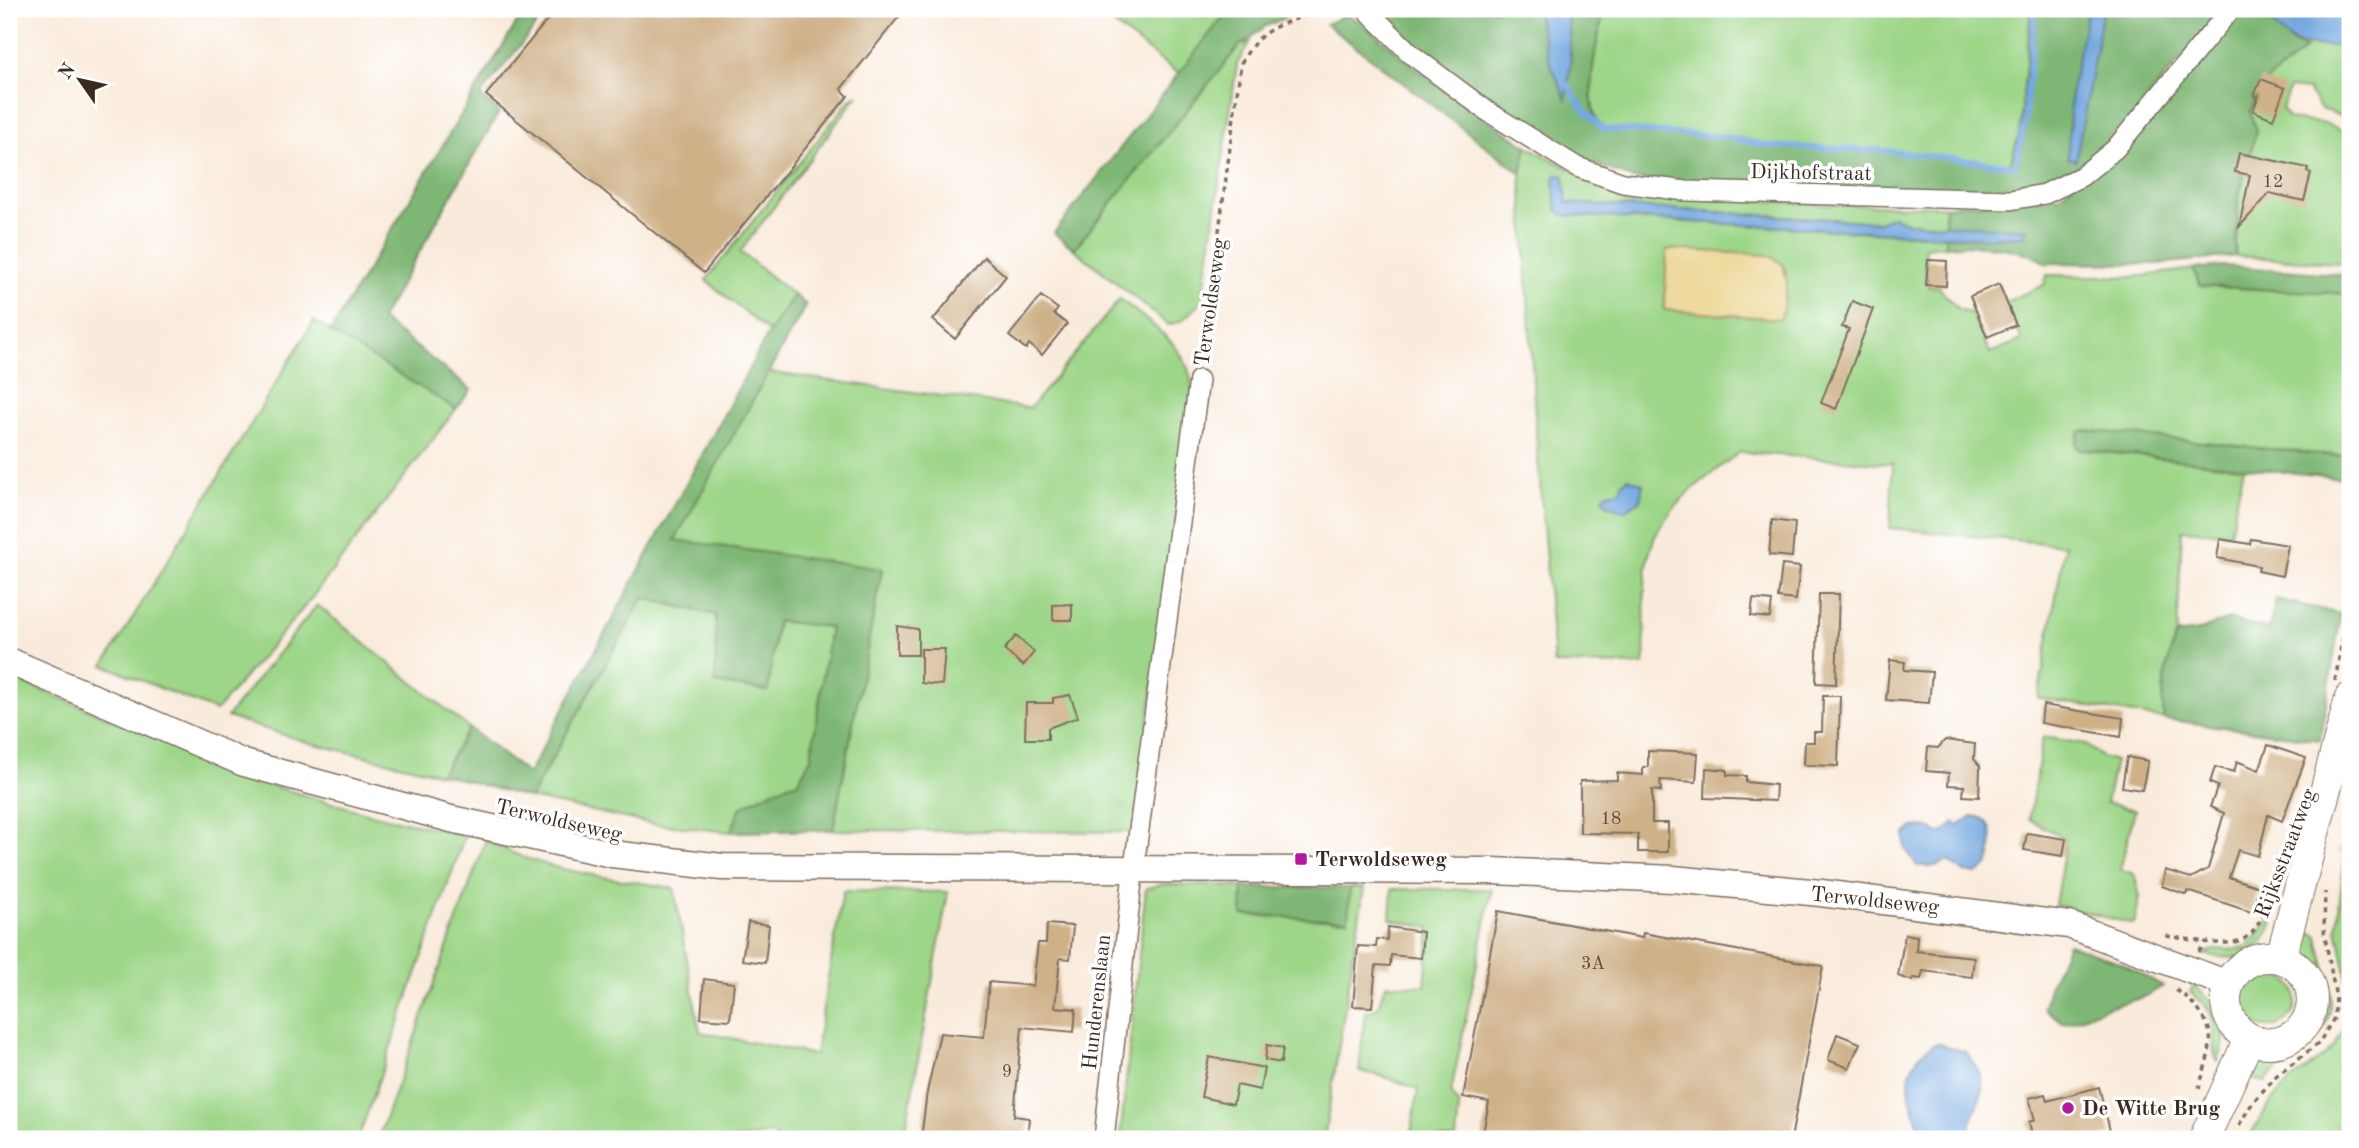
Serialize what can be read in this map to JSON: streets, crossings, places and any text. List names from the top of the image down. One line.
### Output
{"streets":{"main road":["Terwoldseweg","Rijksstraatweg"],"street":["Dijkhofstraat","Hunderenslaan"]},"crossings":[["Terwoldseweg","Rijksstraatweg"],["Terwoldseweg","Hunderenslaan"]],"places":{"transit":["Terwoldseweg"],"other":["De Witte Brug"]},"house_numbers":["12","18","3A","9"],"north":"top left"}
